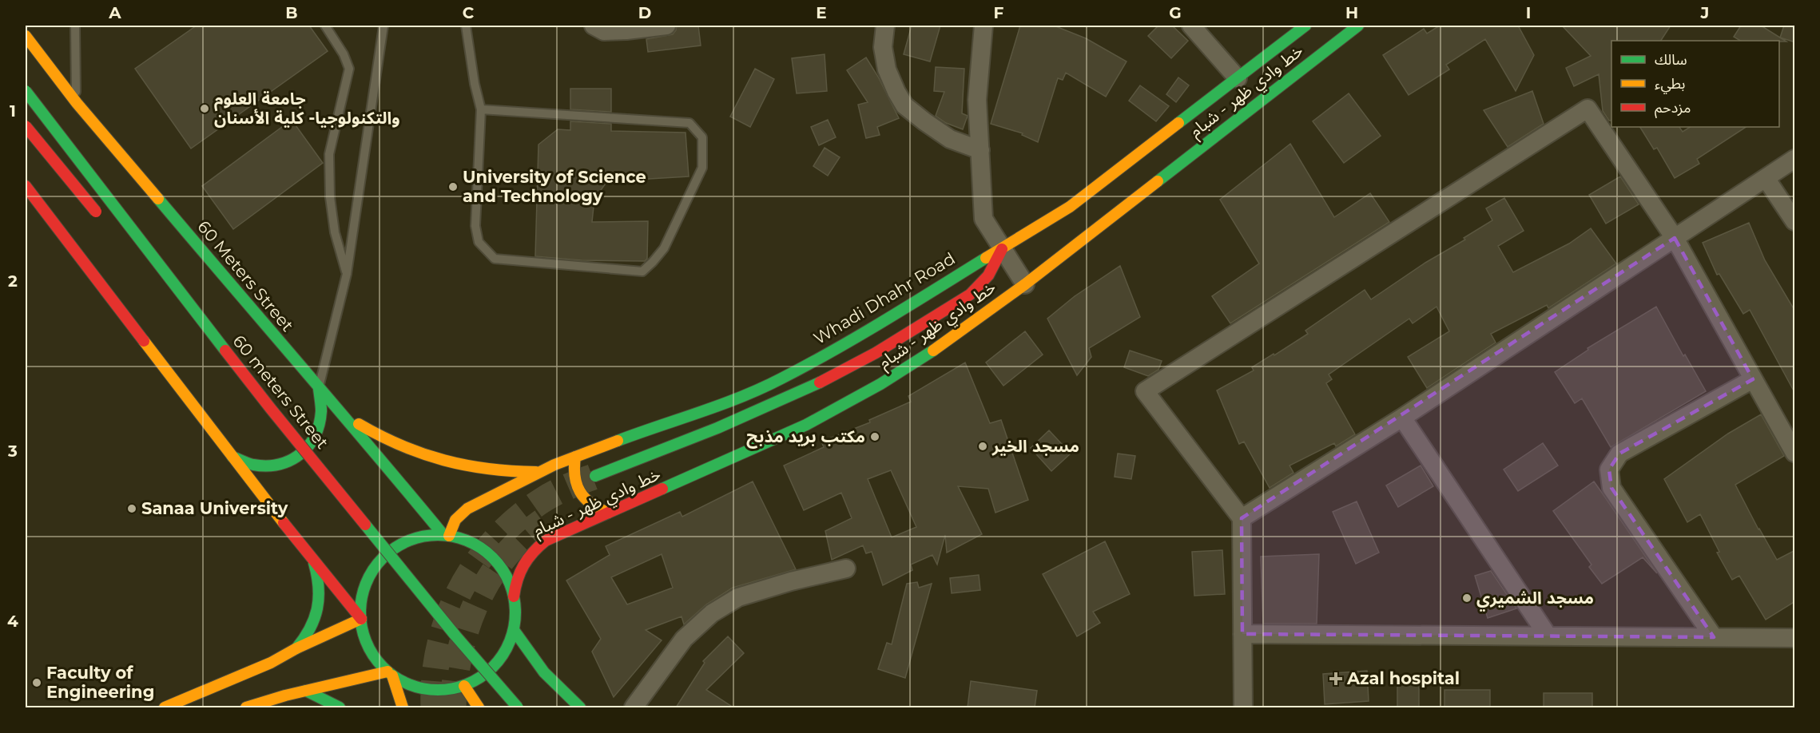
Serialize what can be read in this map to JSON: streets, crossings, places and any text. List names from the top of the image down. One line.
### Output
{"streets":{"main road":["خط وادي ظهر - شبام","60 Meters Street","Whadi Dhahr Road","60 meters Street"]},"crossings":[["خط وادي ظهر - شبام","60 Meters Street"],["خط وادي ظهر - شبام","Whadi Dhahr Road"],["60 Meters Street","Whadi Dhahr Road"]],"places":{"other":["جامعة العلوم والتكنولوجيا- كلية الأسنان","University of Science and Technology","مكتب بريد مذبح","مسجد الخير","Sanaa University","مسجد الشميري","Faculty of Engineering"],"health":["Azal hospital"]},"legend":["سالك","بطيء","مزدحم"],"grid":{"columns":["A","B","C","D","E","F","G","H","I","J"],"rows":["1","2","3","4"]}}
